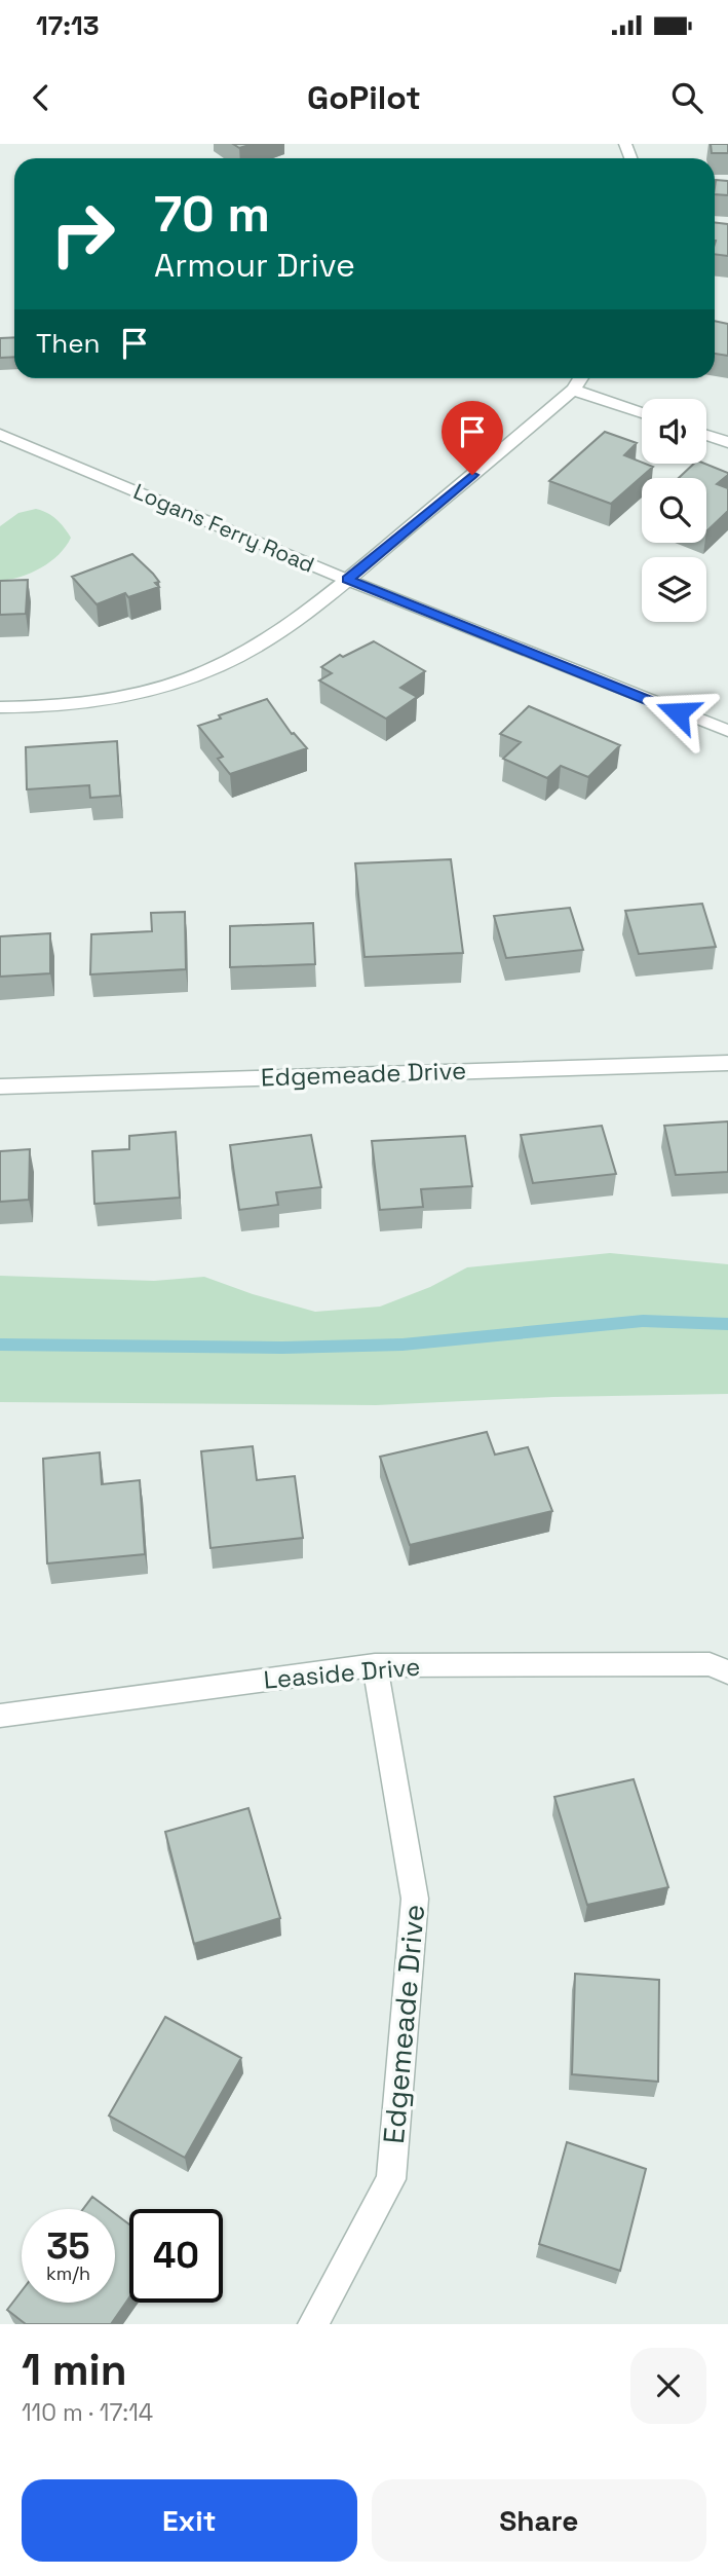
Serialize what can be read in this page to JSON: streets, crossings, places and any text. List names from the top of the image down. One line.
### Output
{"streets":{"street":["Logans Ferry Road","Edgemeade Drive","Leaside Drive"]},"crossings":[["Edgemeade Drive","Leaside Drive"]],"page":{"status":"17:13","header":"GoPilot","turn":["70 m","Armour Drive"],"then":"Then","speed":"35 km/h","limit":"40","heading":["1 min","110 m · 17:14"],"buttons":["Exit","Share"]}}
